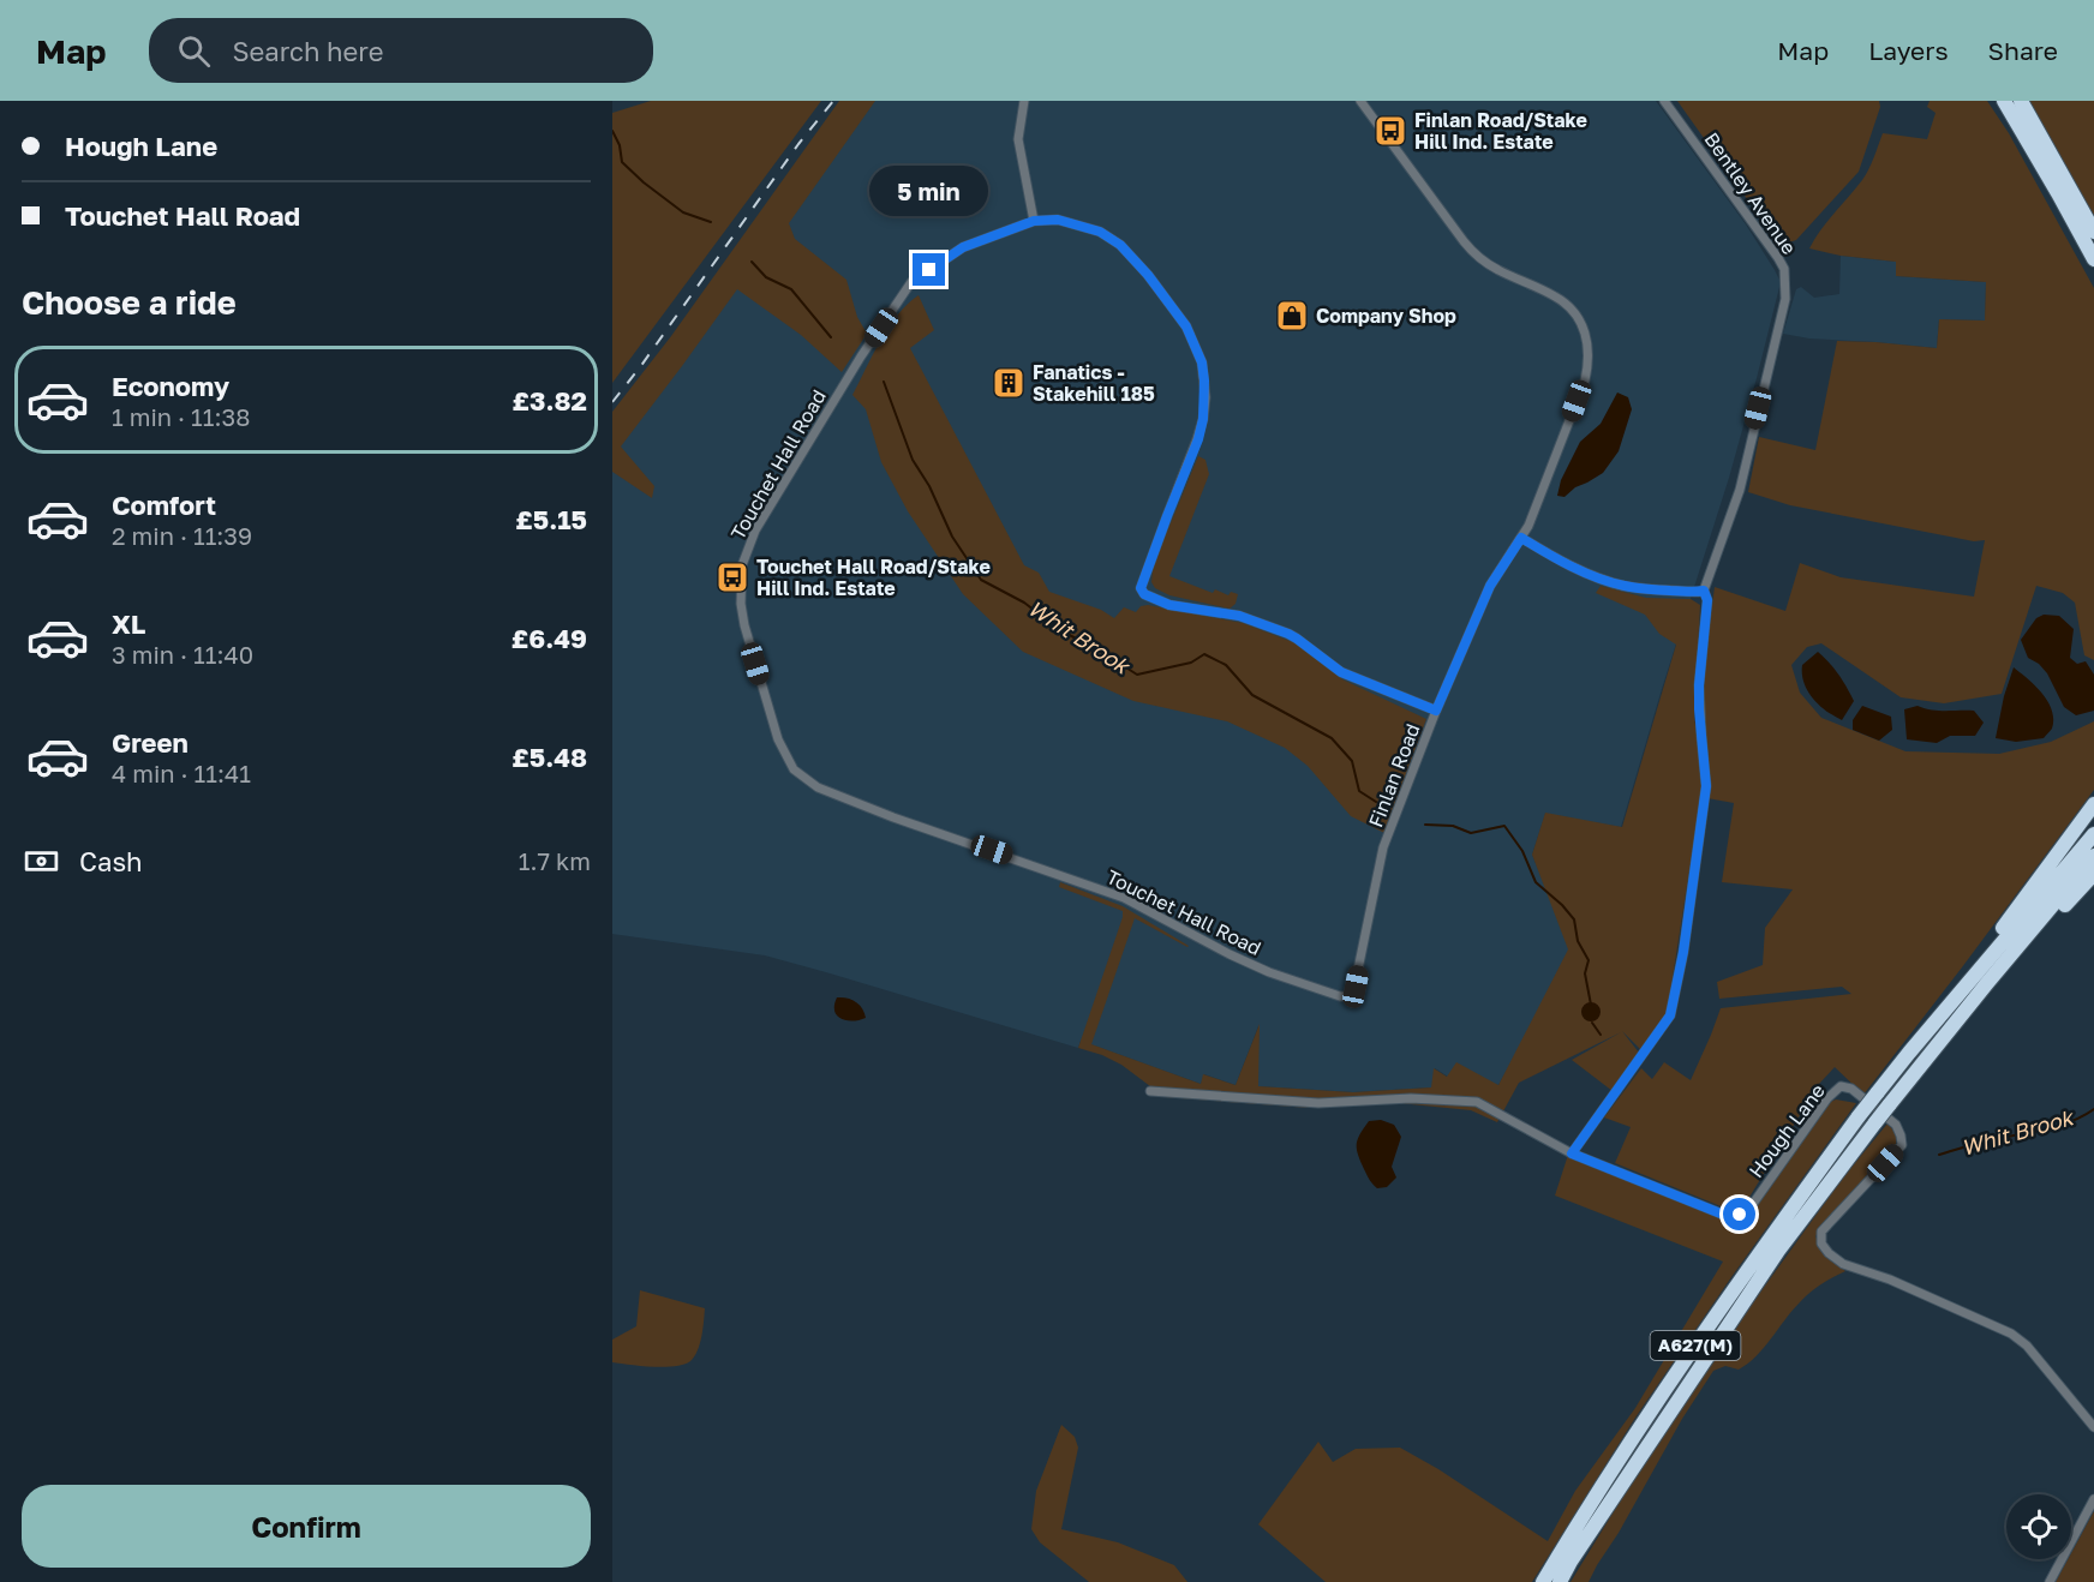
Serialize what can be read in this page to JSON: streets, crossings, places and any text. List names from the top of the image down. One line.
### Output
{"streets":{"highway":["A627(M)"],"street":["Bentley Avenue","Touchet Hall Road","Finlan Road","Hough Lane"]},"crossings":[["Touchet Hall Road","Finlan Road"]],"water":["Whit Brook"],"places":{"bus stop":["Finlan Road/Stake Hill Ind. Estate","Touchet Hall Road/Stake Hill Ind. Estate"],"shop":["Company Shop"],"building":["Fanatics - Stakehill 185"]},"page":{"header":"Map","search":"Search here","nav":["Map","Layers","Share"],"banner":["Hough Lane","Touchet Hall Road"],"bubble":"5 min","heading":"Choose a ride","list":[{"name":"Economy","note":"1 min · 11:38","value":"£3.82"},{"name":"Comfort","note":"2 min · 11:39","value":"£5.15"},{"name":"XL","note":"3 min · 11:40","value":"£6.49"},{"name":"Green","note":"4 min · 11:41","value":"£5.48"}],"pay":["Cash","1.7 km"],"buttons":"Confirm"}}
